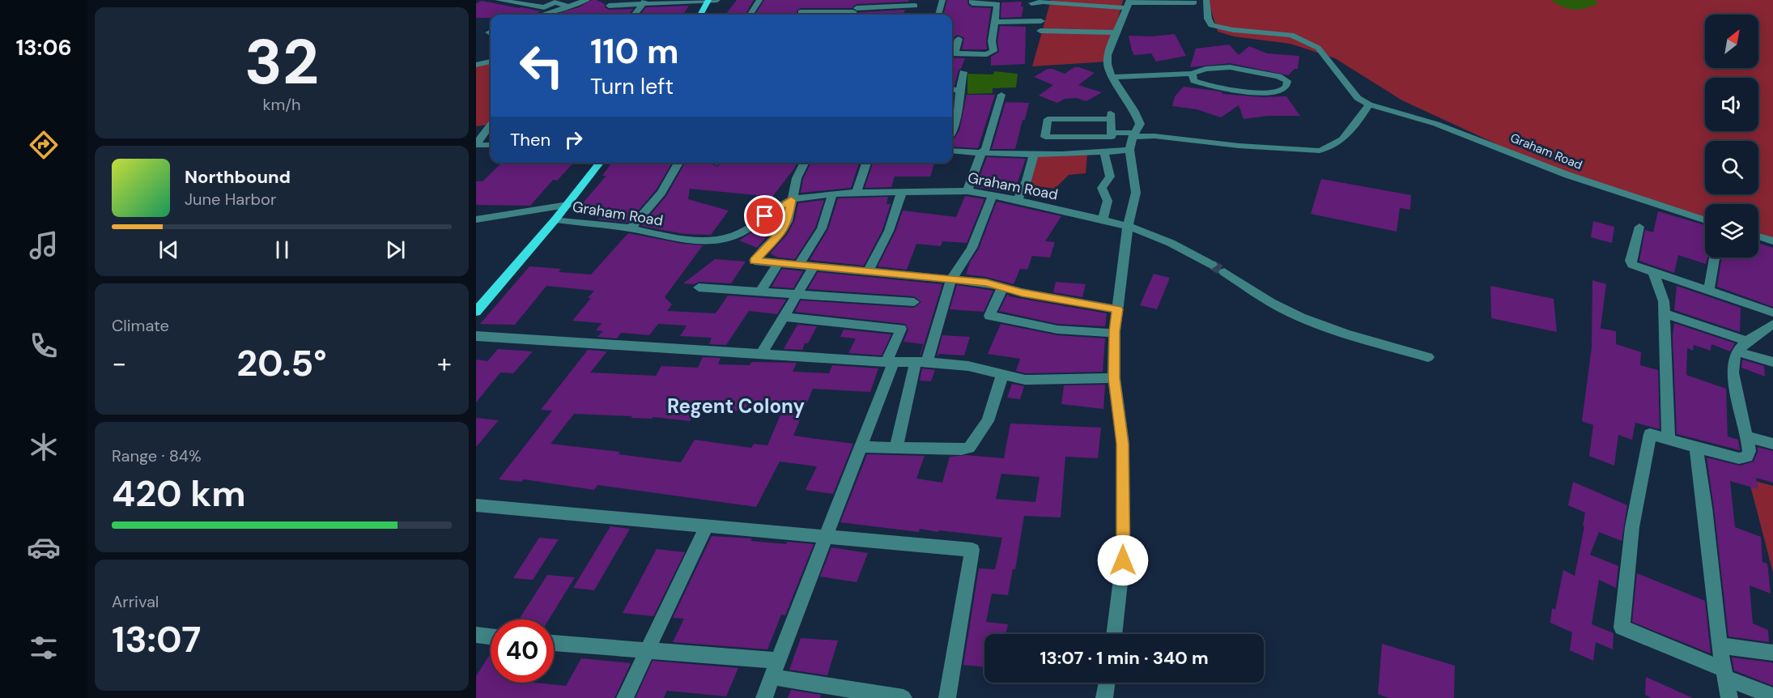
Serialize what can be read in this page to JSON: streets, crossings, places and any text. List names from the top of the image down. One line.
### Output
{"streets":{"street":["Graham Road"]},"districts":["Regent Colony"],"north":"top right","page":{"tabs":"13:06","tile":[["32","km/h"],"Climate",["Range · 84%","420 km"],["Arrival","13:07"]],"turn":["110 m","Turn left"],"then":"Then","song":["Northbound","June Harbor"],"heat":["−","20.5°","+"],"limit":"40","trip":"13:07 · 1 min · 340 m"}}
